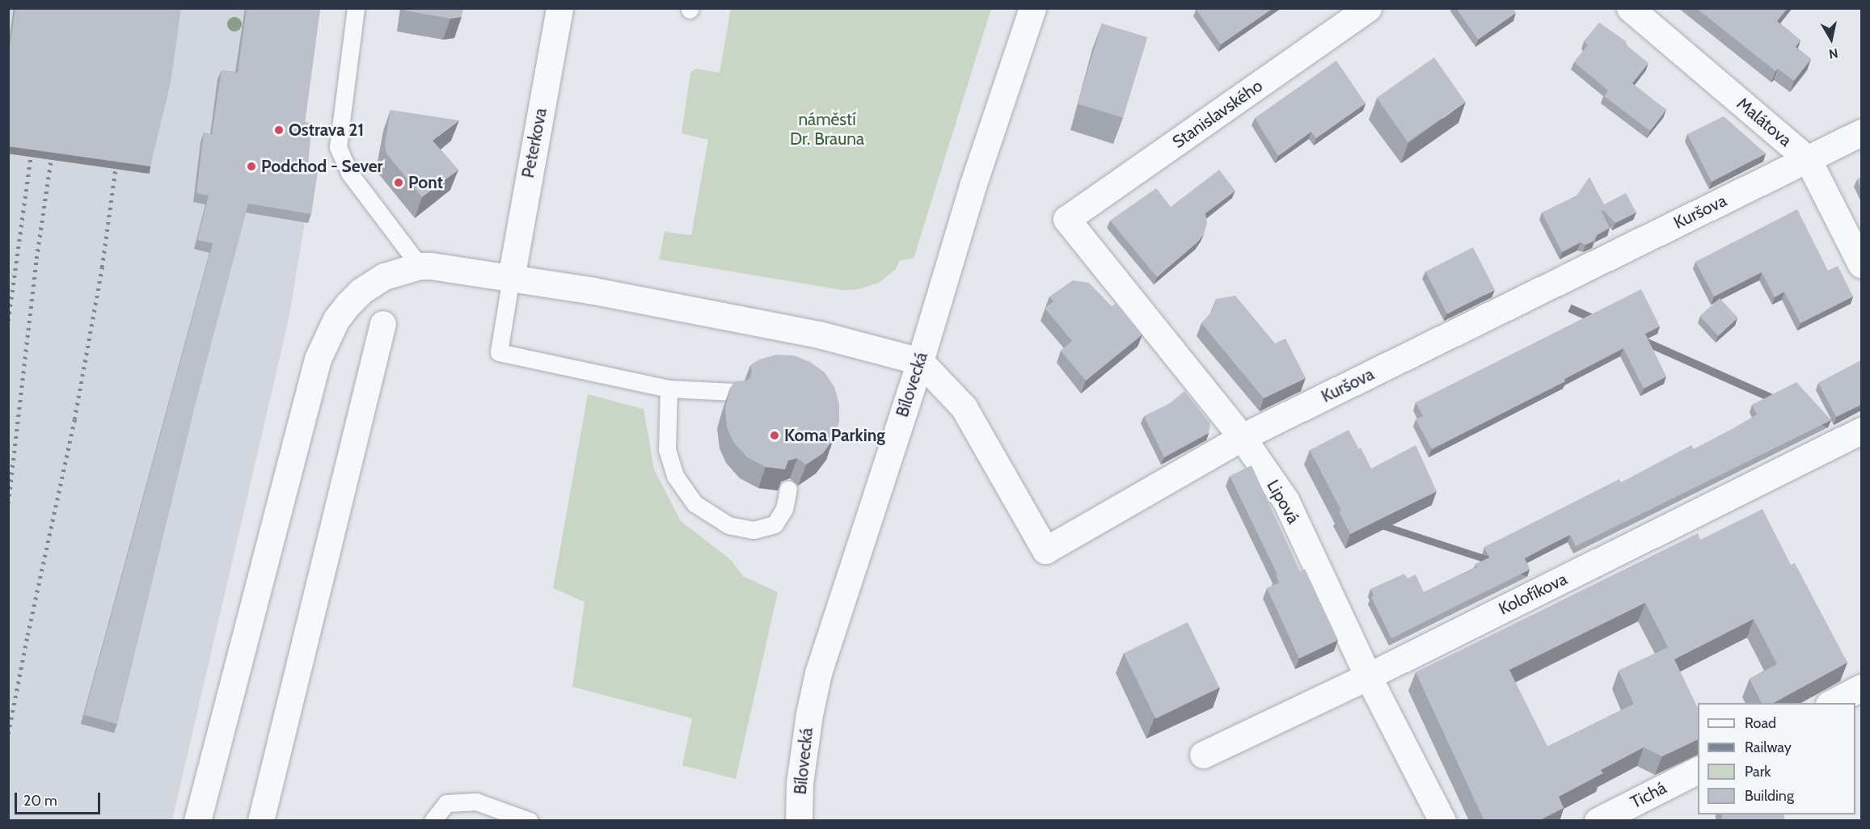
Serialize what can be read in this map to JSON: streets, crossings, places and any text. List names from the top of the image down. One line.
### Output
{"streets":{"street":["Stanislavského","Malátova","Peterkova","Kuršova","Bílovecká","Lipová","Kolofíkova","Tichá"]},"crossings":[["Stanislavského","Lipová"],["Malátova","Kuršova"],["Kuršova","Bílovecká"],["Kuršova","Lipová"],["Lipová","Kolofíkova"]],"parks":["náměstí Dr. Brauna"],"places":["Ostrava 21","Podchod - Sever","Pont","Koma Parking"],"legend":["Road","Railway","Park","Building"],"scale_bar":"20 m","north":"bottom"}
